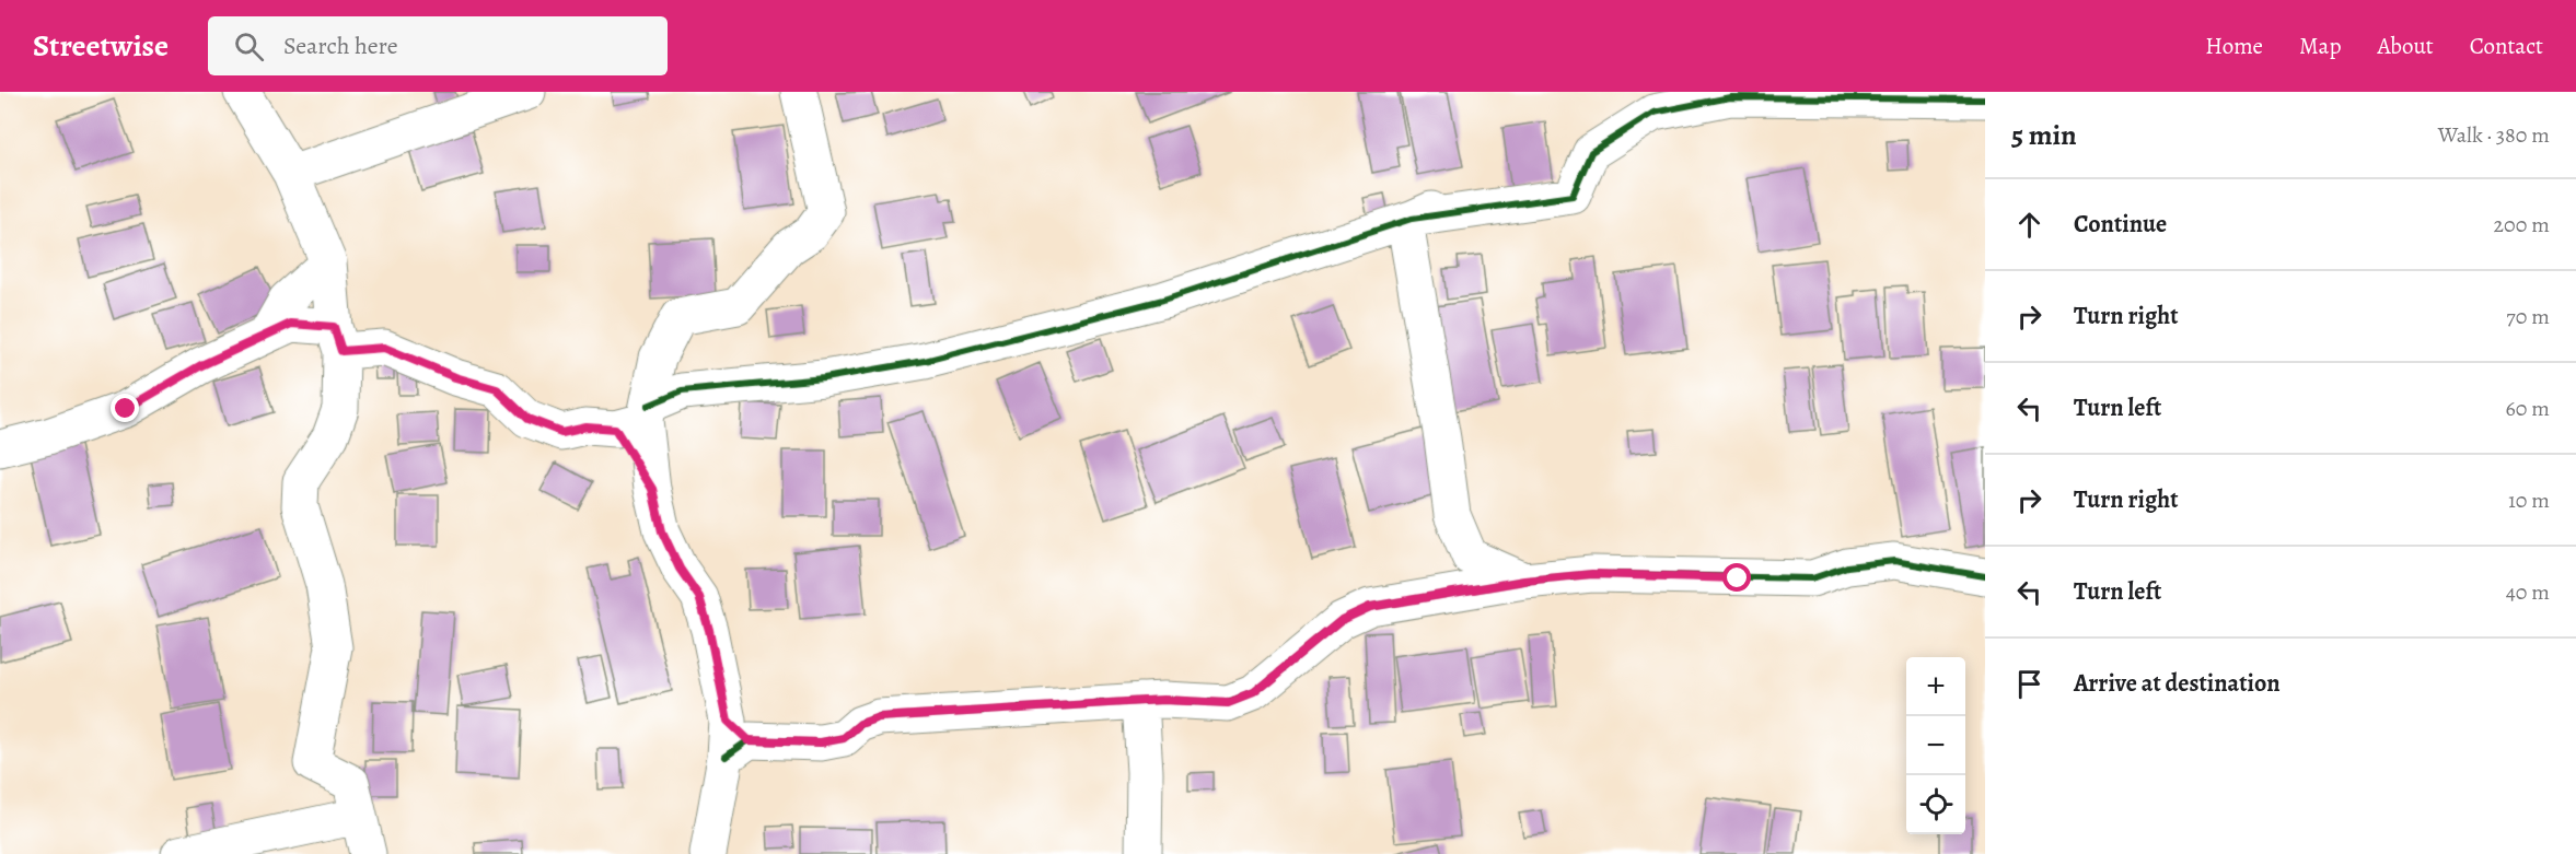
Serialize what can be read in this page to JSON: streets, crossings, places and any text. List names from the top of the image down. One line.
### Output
{"page":{"header":"Streetwise","search":"Search here","nav":["Home","Map","About","Contact"],"heading":["5 min","Walk · 380 m"],"list":[["Continue","200 m"],["Turn right","70 m"],["Turn left","60 m"],["Turn right","10 m"],["Turn left","40 m"],"Arrive at destination"],"map_buttons":["+","−"]}}
